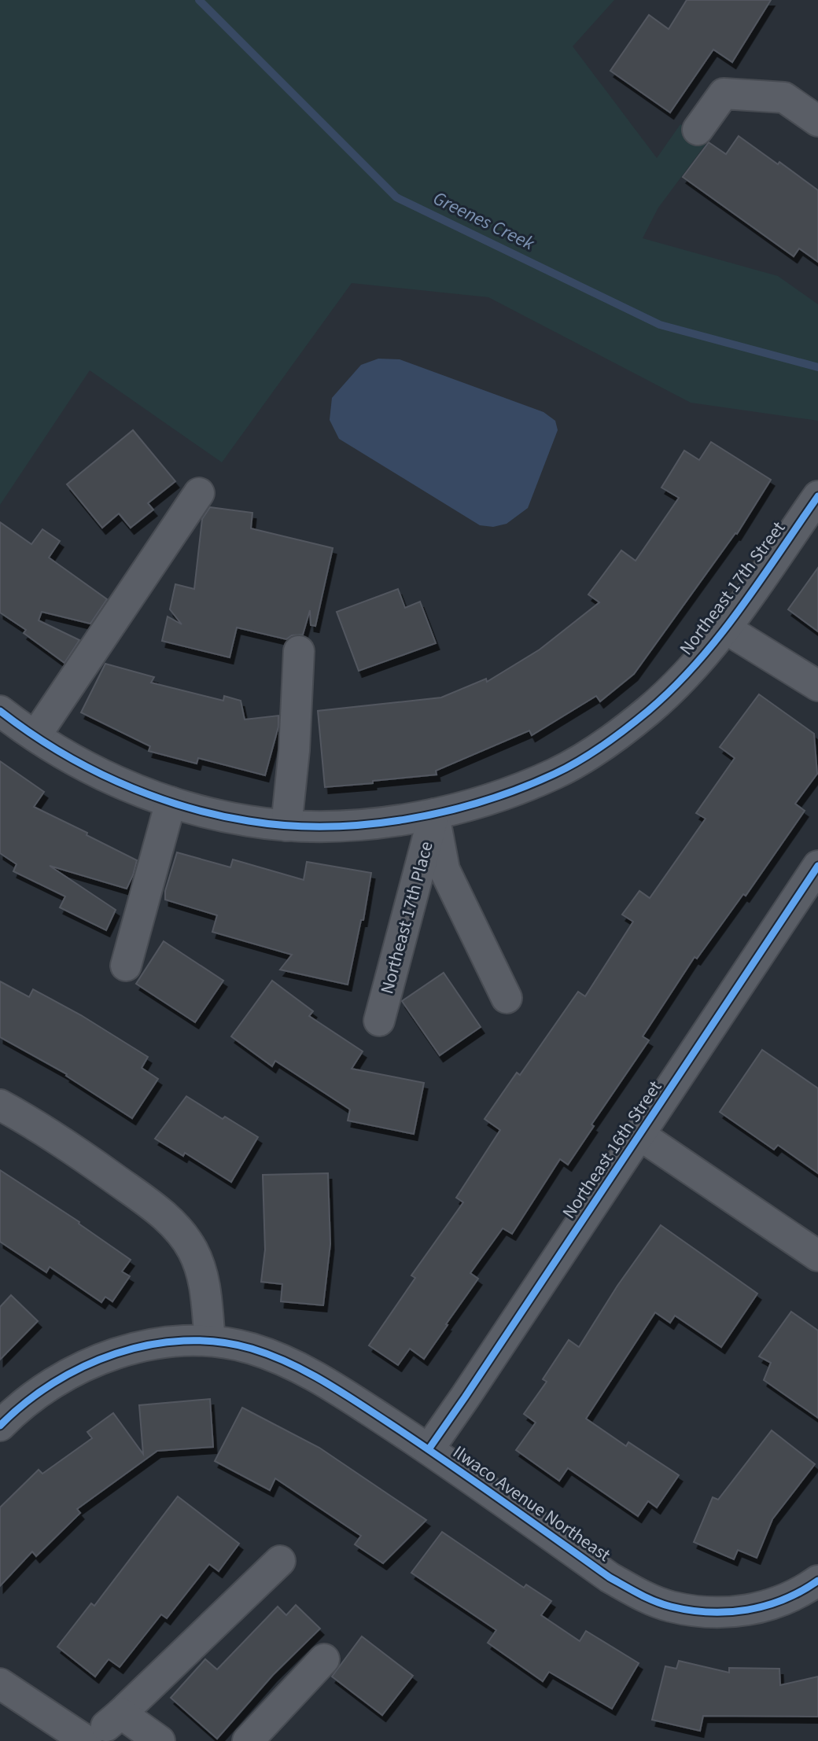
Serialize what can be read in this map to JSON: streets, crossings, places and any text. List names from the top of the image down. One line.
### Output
{"streets":{"street":["Northeast 17th Street","Northeast 17th Place","Northeast 16th Street","Ilwaco Avenue Northeast"]},"crossings":[["Northeast 17th Street","Northeast 17th Place"],["Northeast 16th Street","Ilwaco Avenue Northeast"]],"water":["Greenes Creek"]}
